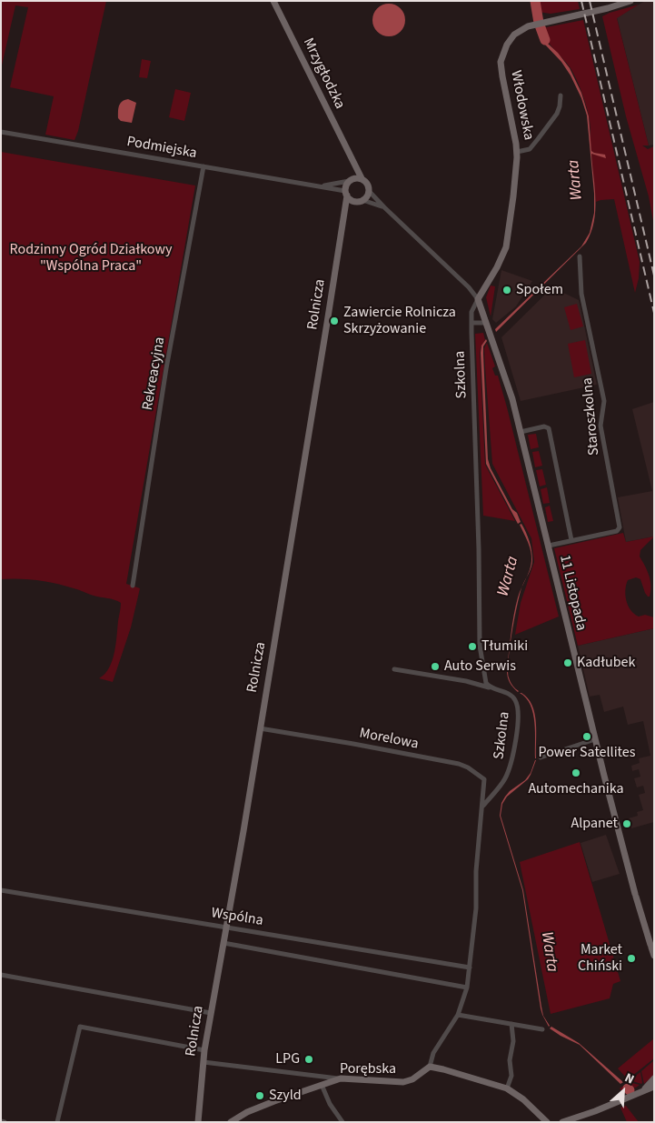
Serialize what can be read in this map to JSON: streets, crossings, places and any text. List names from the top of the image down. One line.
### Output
{"streets":{"street":["Mrzygłodzka","Włodowska","Podmiejska","Rolnicza","Rekreacyjna","Szkolna","Staroszkolna","11 Listopada","Morelowa","Wspólna","Porębska"]},"crossings":[["Mrzygłodzka","Podmiejska"],["Mrzygłodzka","Rolnicza"],["Włodowska","Szkolna"],["Włodowska","11 Listopada"],["Podmiejska","Rolnicza"],["Podmiejska","Rekreacyjna"],["Rolnicza","Morelowa"],["Rolnicza","Wspólna"],["Szkolna","11 Listopada"],["Szkolna","Morelowa"],["Staroszkolna","11 Listopada"]],"water":["Warta"],"parks":["Rodzinny Ogród Działkowy \"Wspólna Praca\""],"places":["Społem","Zawiercie Rolnicza Skrzyżowanie","Tłumiki","Kadłubek","Auto Serwis","Power Satellites","Automechanika","Alpanet","Market Chiński","LPG","Szyld"],"north":"top right"}
